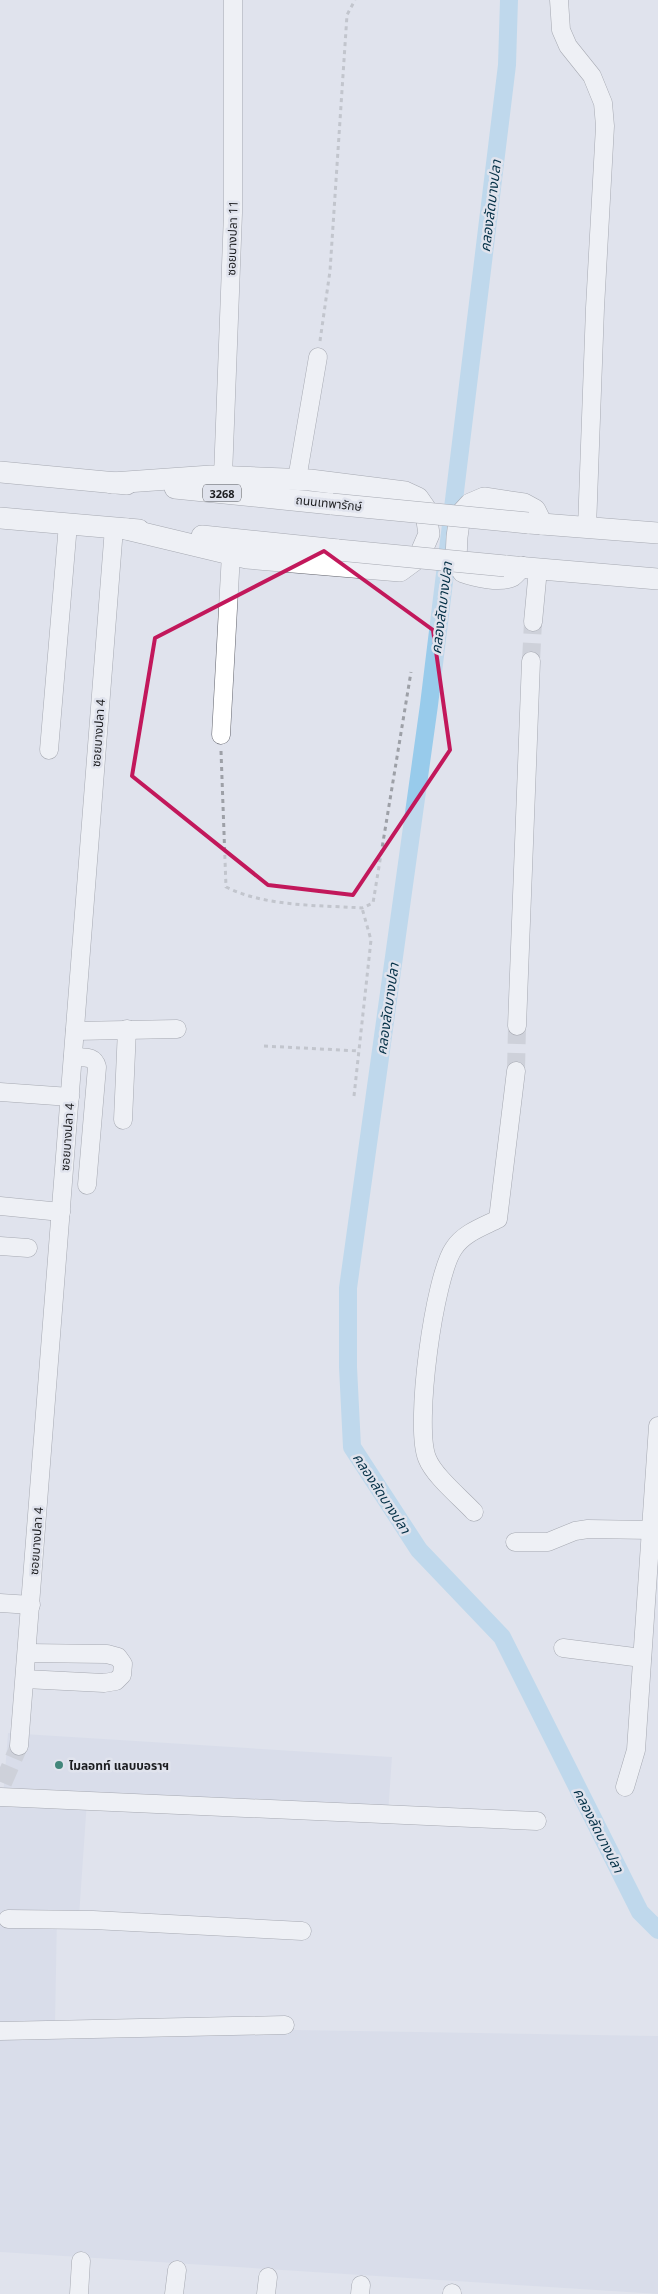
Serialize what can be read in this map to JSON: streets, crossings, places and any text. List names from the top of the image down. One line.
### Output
{"streets":{"main road":["3268","ถนนเทพารักษ์"],"street":["ซอยบางปลา 11","ซอยบางปลา 4"]},"water":["คลองลัดบางปลา"],"places":["ไมลอทท์ แลบบอราฯ"]}
